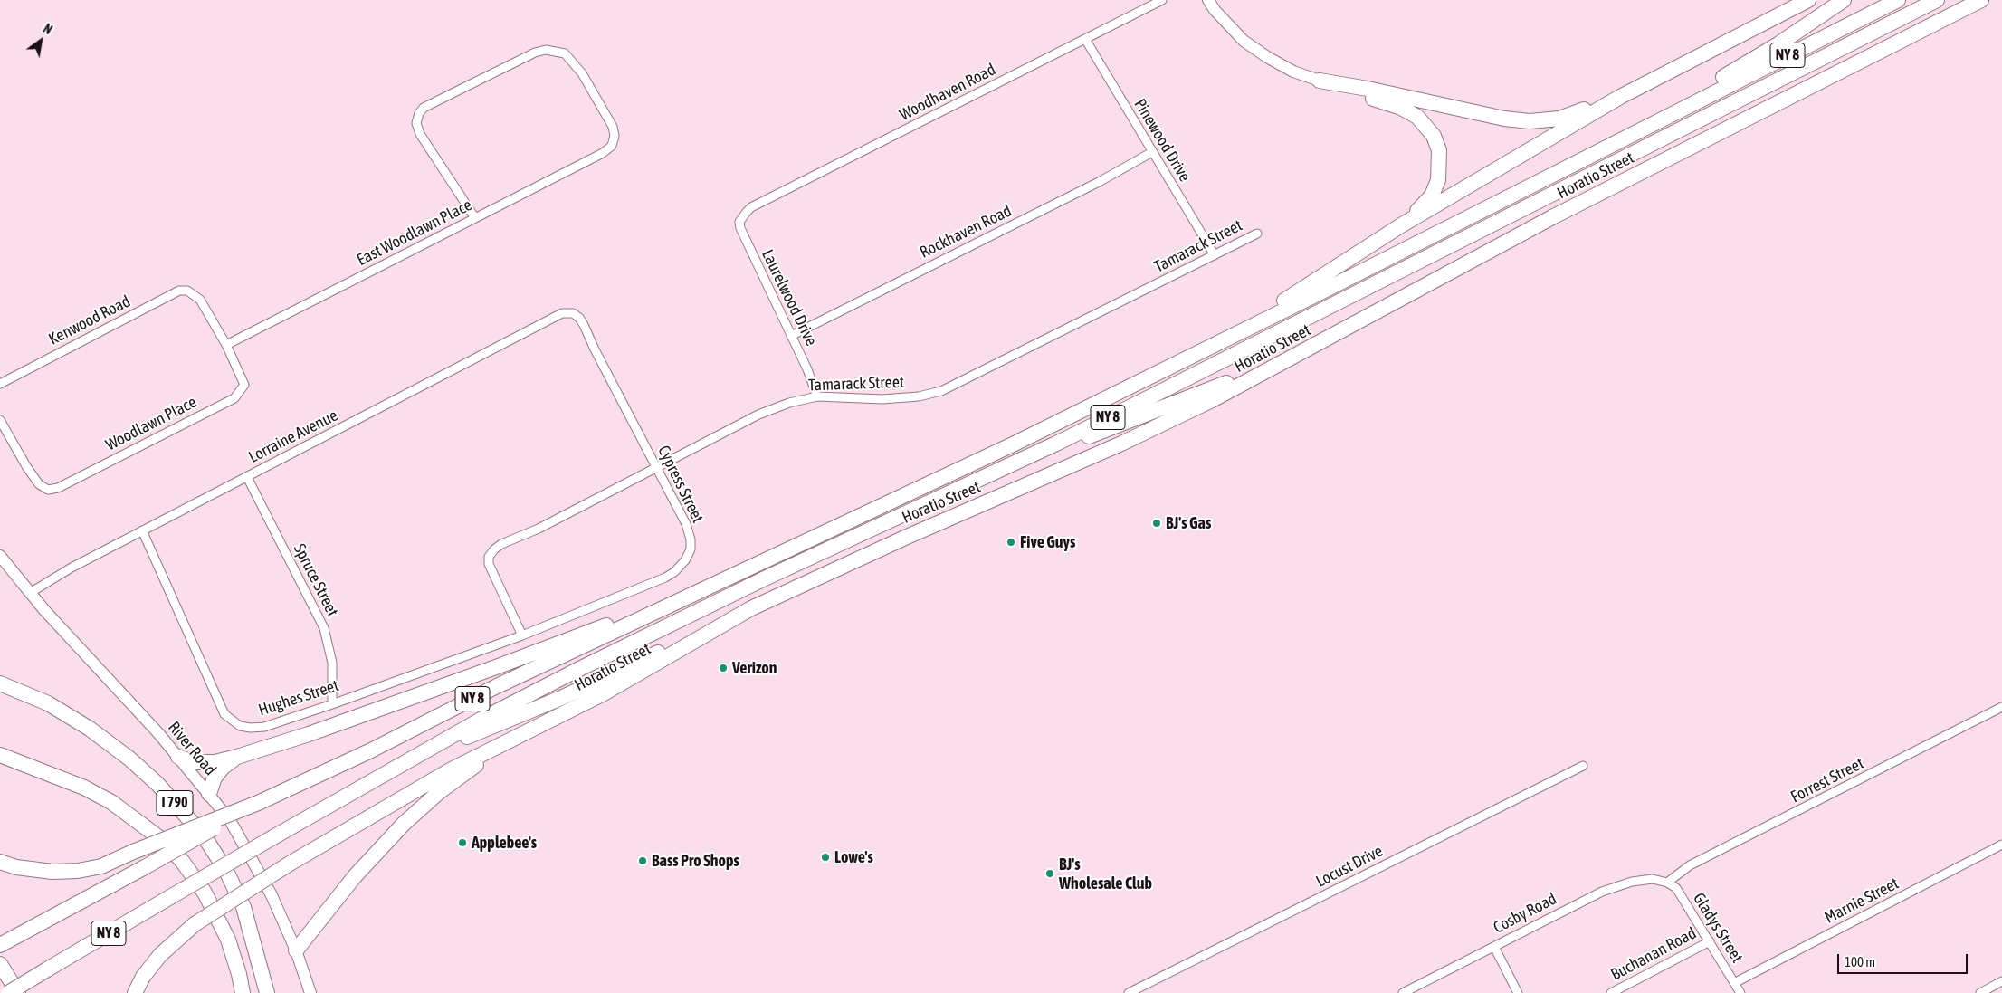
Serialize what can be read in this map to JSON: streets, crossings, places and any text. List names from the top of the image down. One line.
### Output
{"streets":{"highway":["NY 8","Horatio Street","I 790"],"main road":["River Road"],"street":["Woodhaven Road","Pinewood Drive","Rockhaven Road","East Woodlawn Place","Tamarack Street","Laurelwood Drive","Kenwood Road","Woodlawn Place","Lorraine Avenue","Cypress Street","Spruce Street","Hughes Street","Forrest Street","Locust Drive","Marnie Street","Cosby Road","Gladys Street","Buchanan Road"]},"crossings":[["Woodhaven Road","Pinewood Drive"],["Woodhaven Road","Laurelwood Drive"],["Pinewood Drive","Rockhaven Road"],["Pinewood Drive","Tamarack Street"],["Rockhaven Road","Laurelwood Drive"],["East Woodlawn Place","Woodlawn Place"],["Tamarack Street","Laurelwood Drive"],["Tamarack Street","Cypress Street"],["Tamarack Street","Hughes Street"],["Kenwood Road","Woodlawn Place"],["Lorraine Avenue","Cypress Street"],["Lorraine Avenue","Spruce Street"],["Lorraine Avenue","Hughes Street"],["Lorraine Avenue","River Road"],["Cypress Street","Hughes Street"],["Spruce Street","Hughes Street"],["Forrest Street","Cosby Road"],["Forrest Street","Gladys Street"],["Marnie Street","Gladys Street"],["Cosby Road","Gladys Street"],["Gladys Street","Buchanan Road"]],"places":["BJ's Gas","Five Guys","Verizon","Applebee's","Lowe's","Bass Pro Shops","BJ's Wholesale Club"],"scale_bar":"100 m","north":"top right"}
